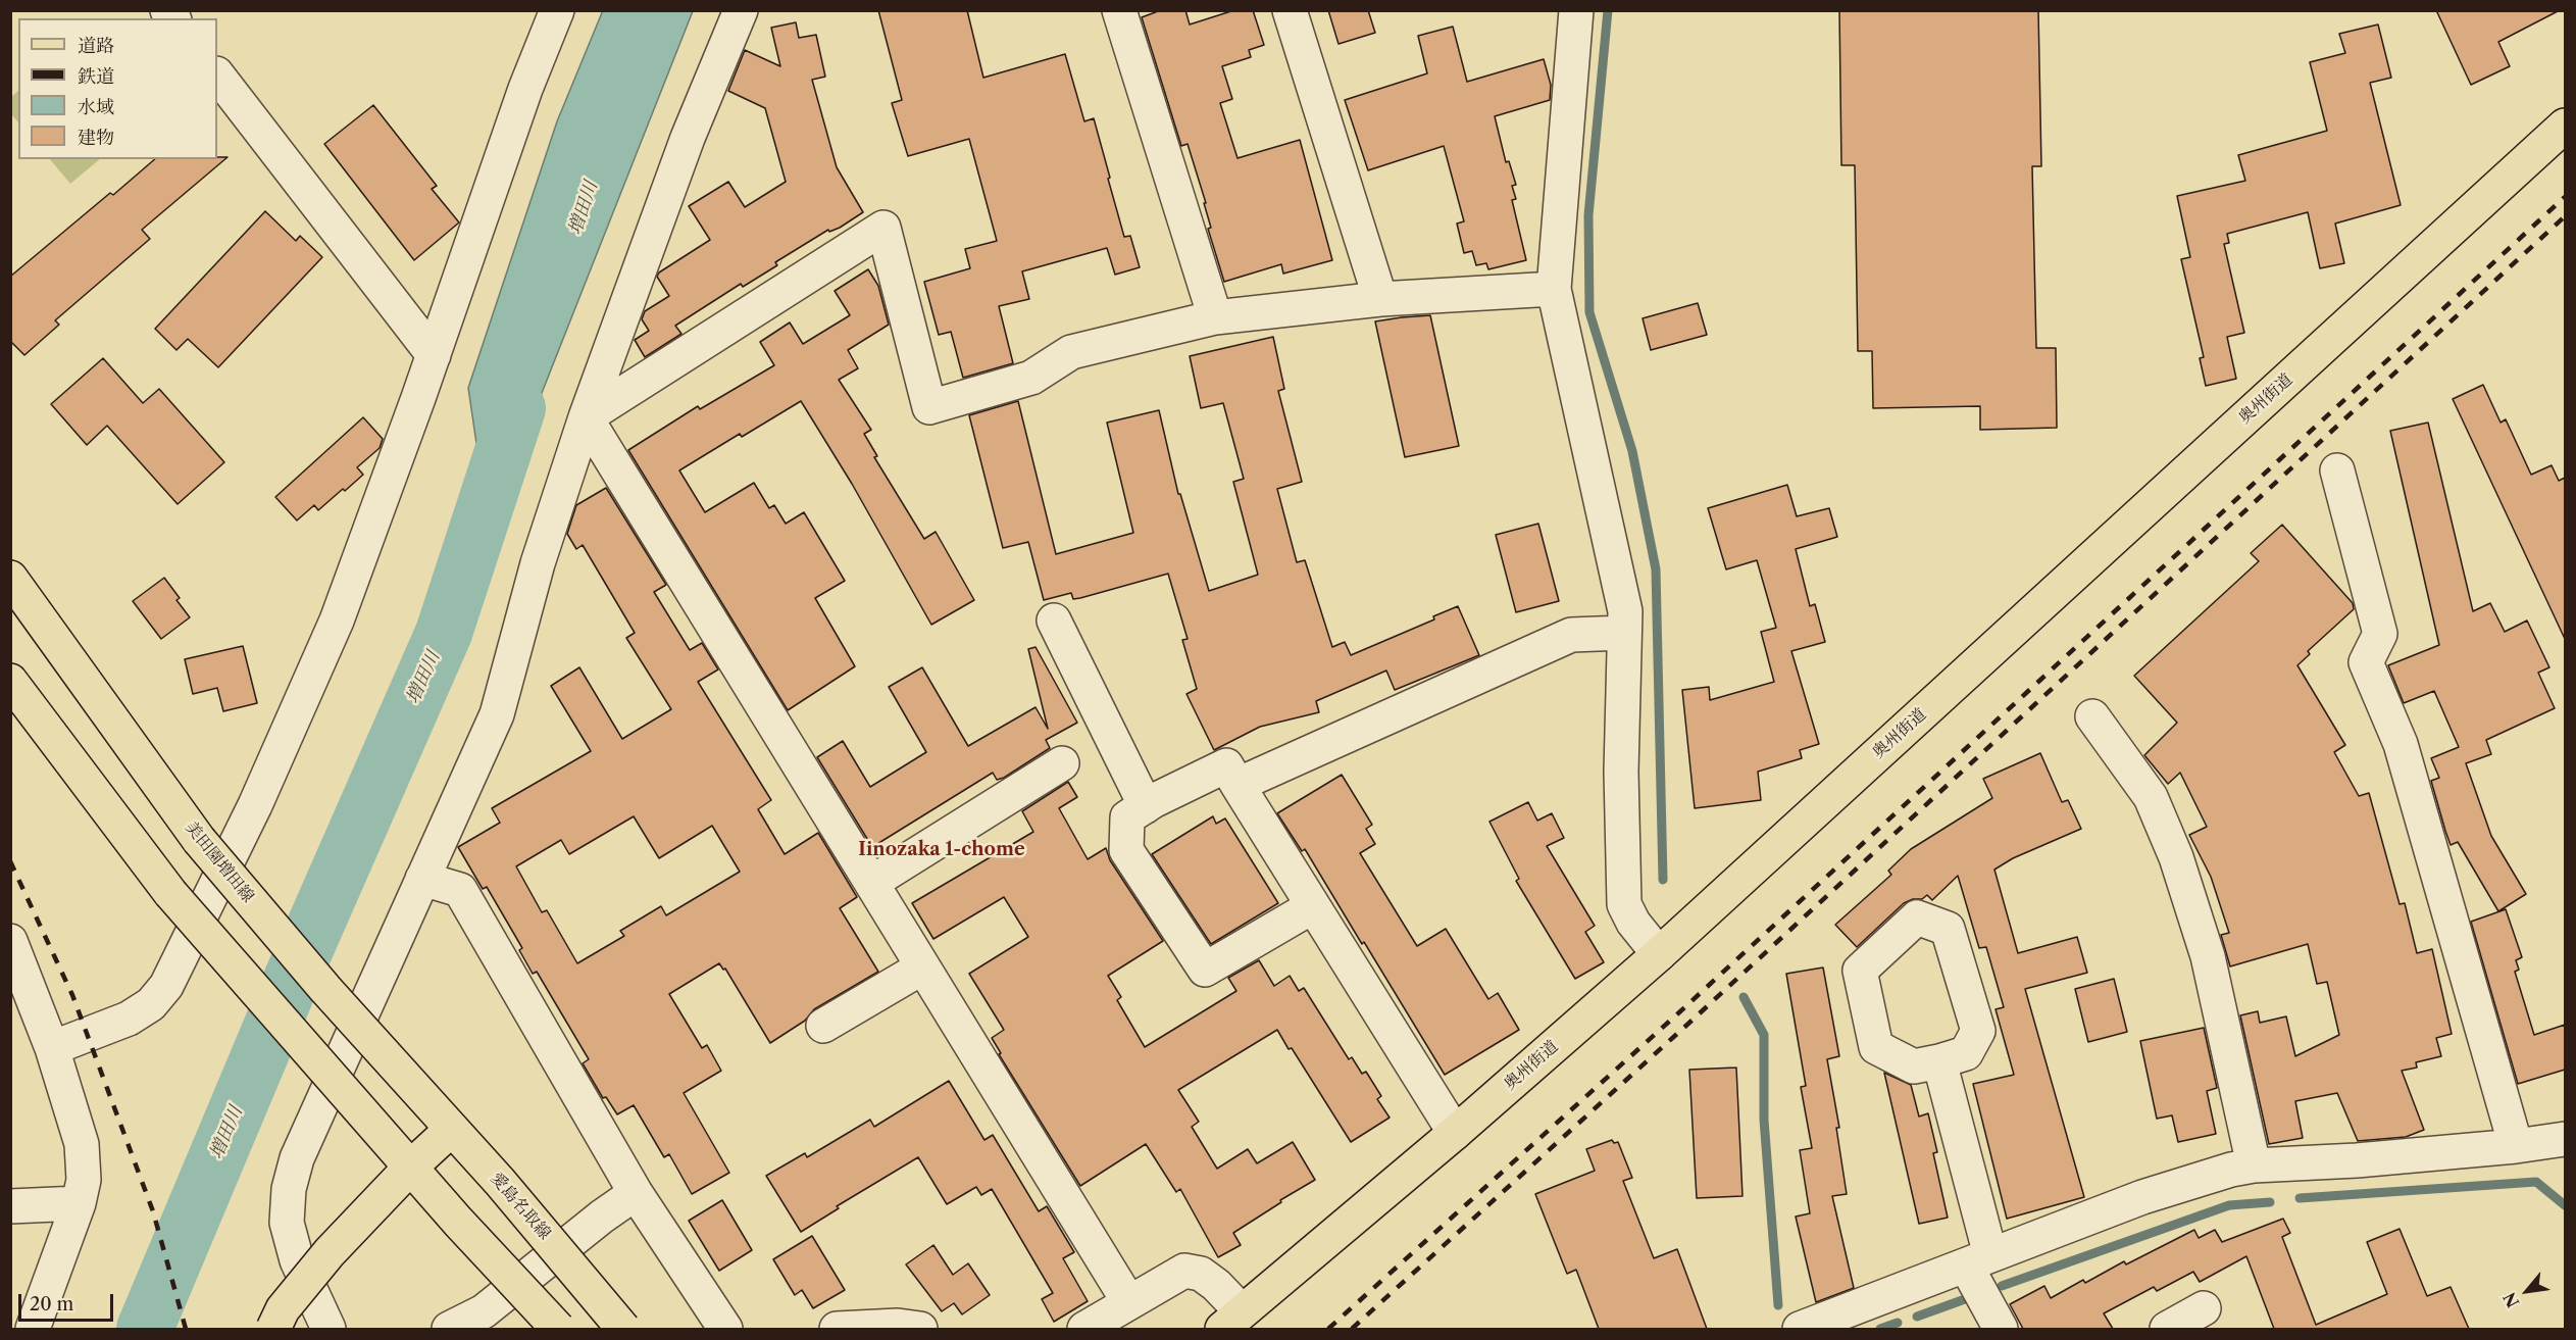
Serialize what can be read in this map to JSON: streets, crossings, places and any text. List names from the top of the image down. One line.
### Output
{"streets":{"main road":["奥州街道","美田園増田線","愛島名取線"]},"crossings":[["美田園増田線","愛島名取線"]],"districts":["Iinozaka 1-chome"],"water":["増田川"],"legend":["道路","鉄道","水域","建物"],"scale_bar":"20 m","north":"bottom left"}
